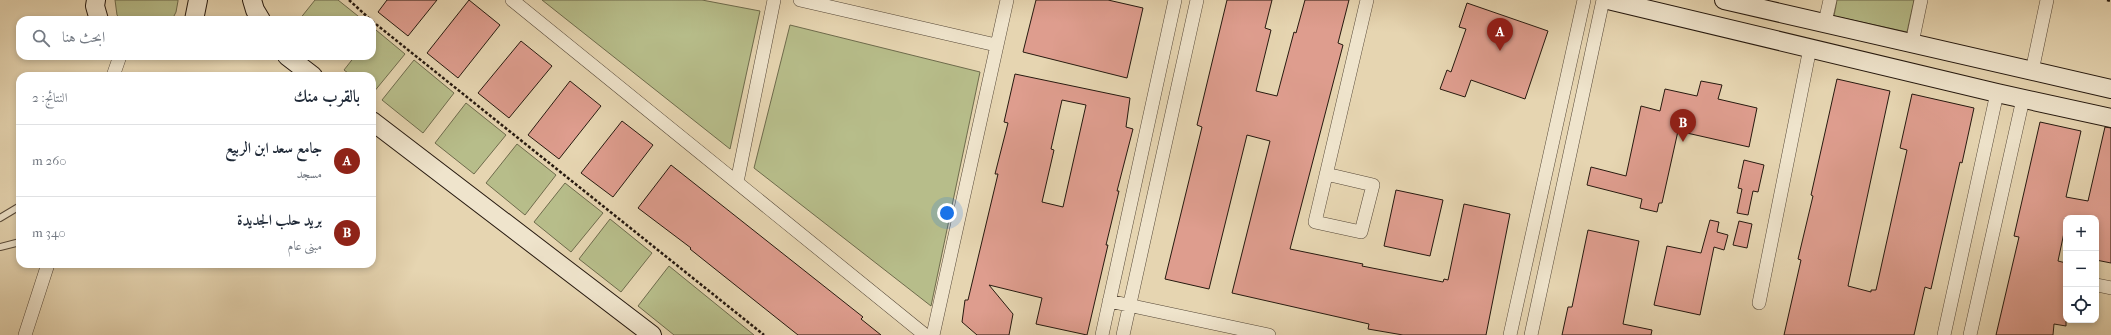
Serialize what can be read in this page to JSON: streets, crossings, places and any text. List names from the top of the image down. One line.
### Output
{"page":{"search":"ابحث هنا","pins":["A","B"],"heading":["بالقرب منك","النتائج: 2"],"list":[{"mark":"A","name":"جامع سعد ابن الربيع","note":"مسجد","value":"260 m"},{"mark":"B","name":"بريد حلب الجديدة","note":"مبنى عام","value":"340 m"}],"map_buttons":["+","−"]}}
